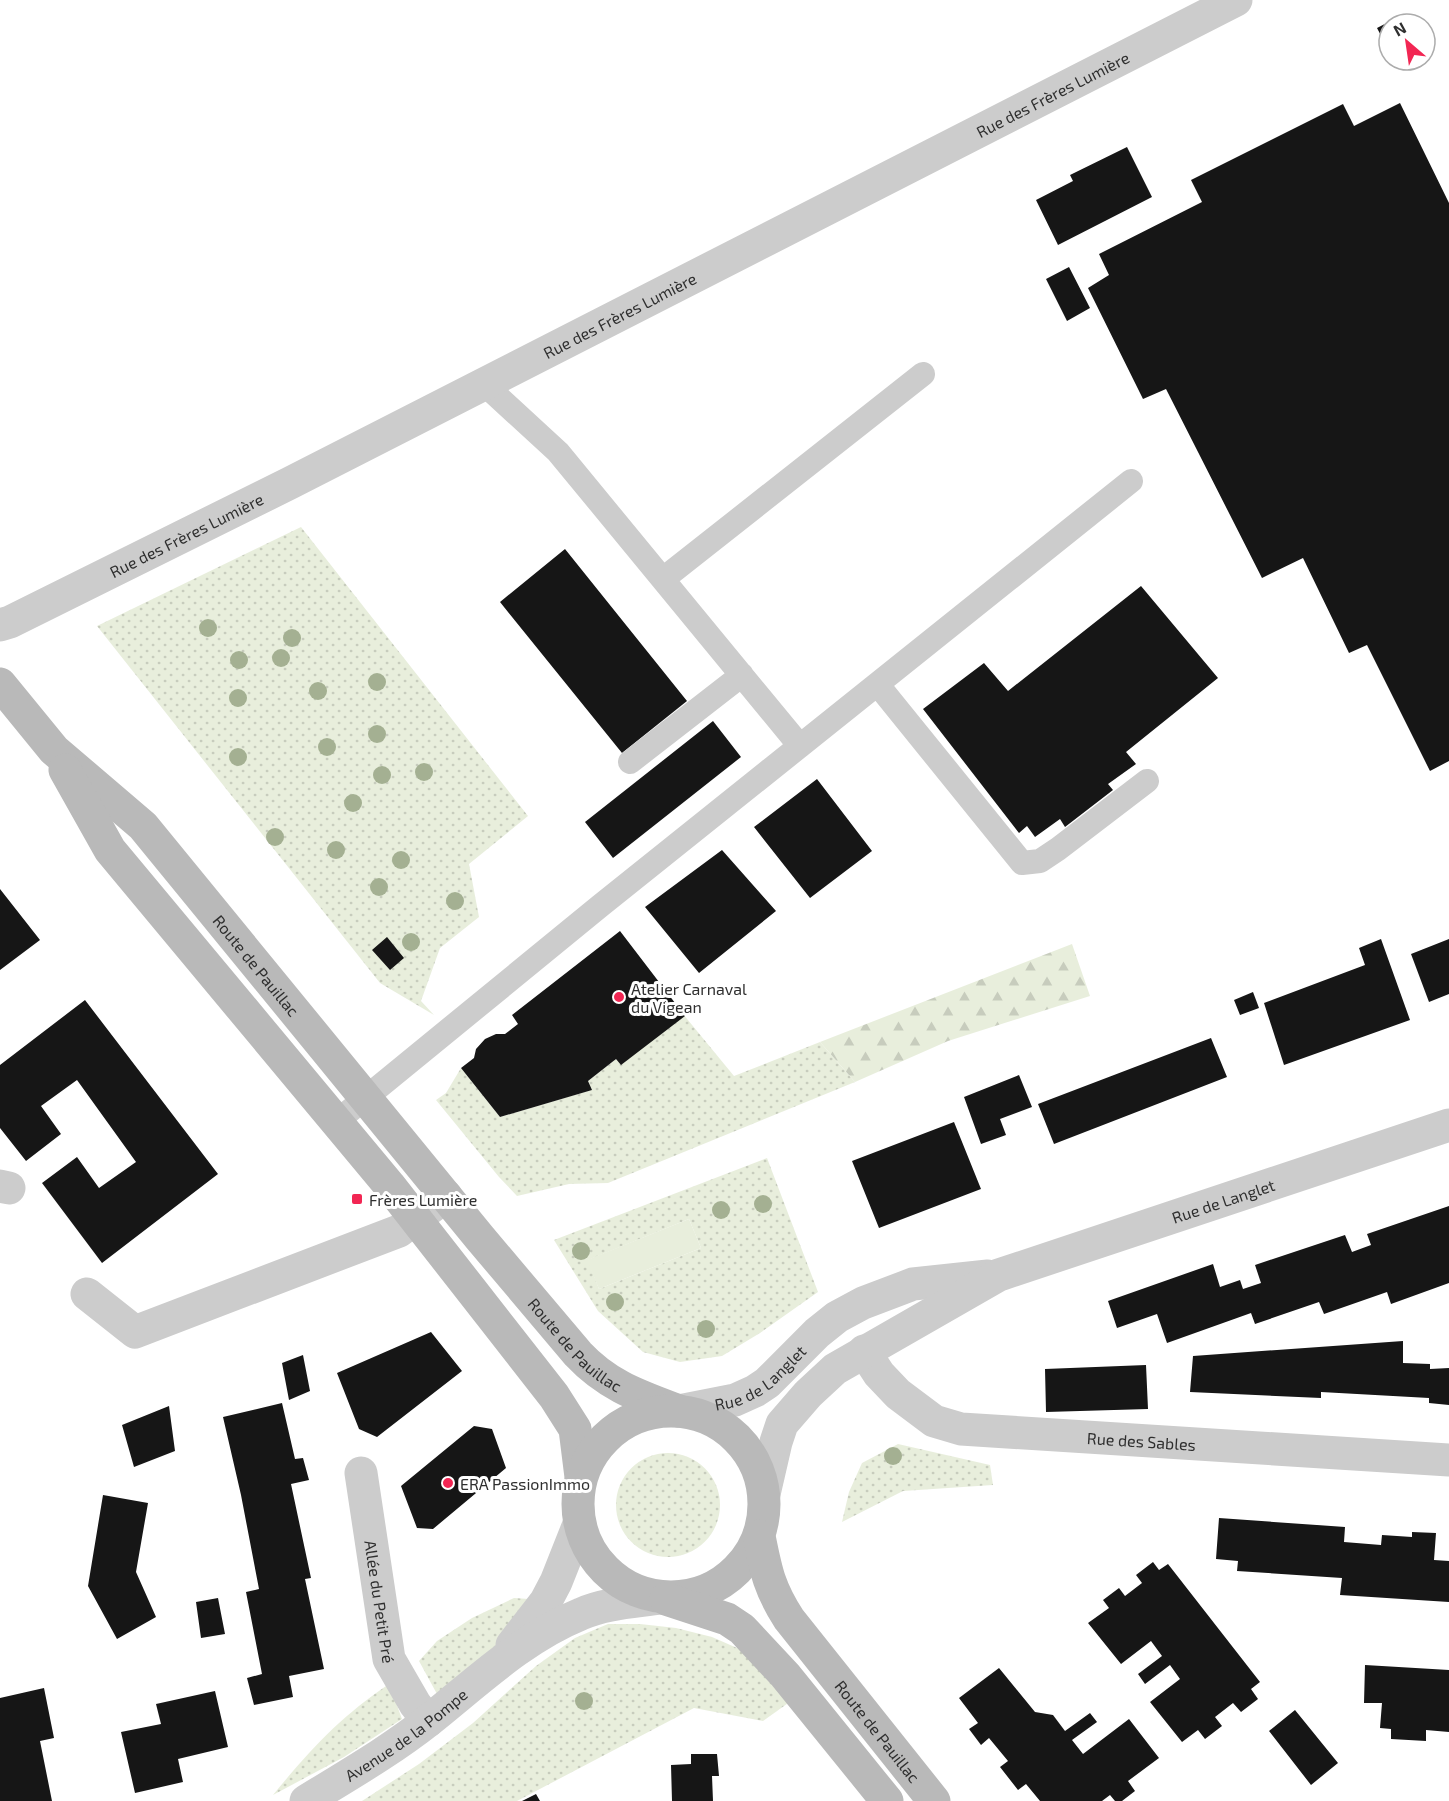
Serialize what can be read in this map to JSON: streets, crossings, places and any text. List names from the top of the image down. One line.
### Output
{"streets":{"main road":["Route de Pauillac"],"street":["Rue des Frères Lumière","Rue de Langlet","Rue des Sables","Allée du Petit Pré","Avenue de la Pompe"]},"crossings":[["Route de Pauillac","Rue de Langlet"],["Route de Pauillac","Avenue de la Pompe"],["Rue de Langlet","Rue des Sables"],["Rue de Langlet","Avenue de la Pompe"],["Allée du Petit Pré","Avenue de la Pompe"]],"places":{"other":["Atelier Carnaval du Vigean","ERA PassionImmo"],"transit":["Frères Lumière"]},"north":"top left"}
